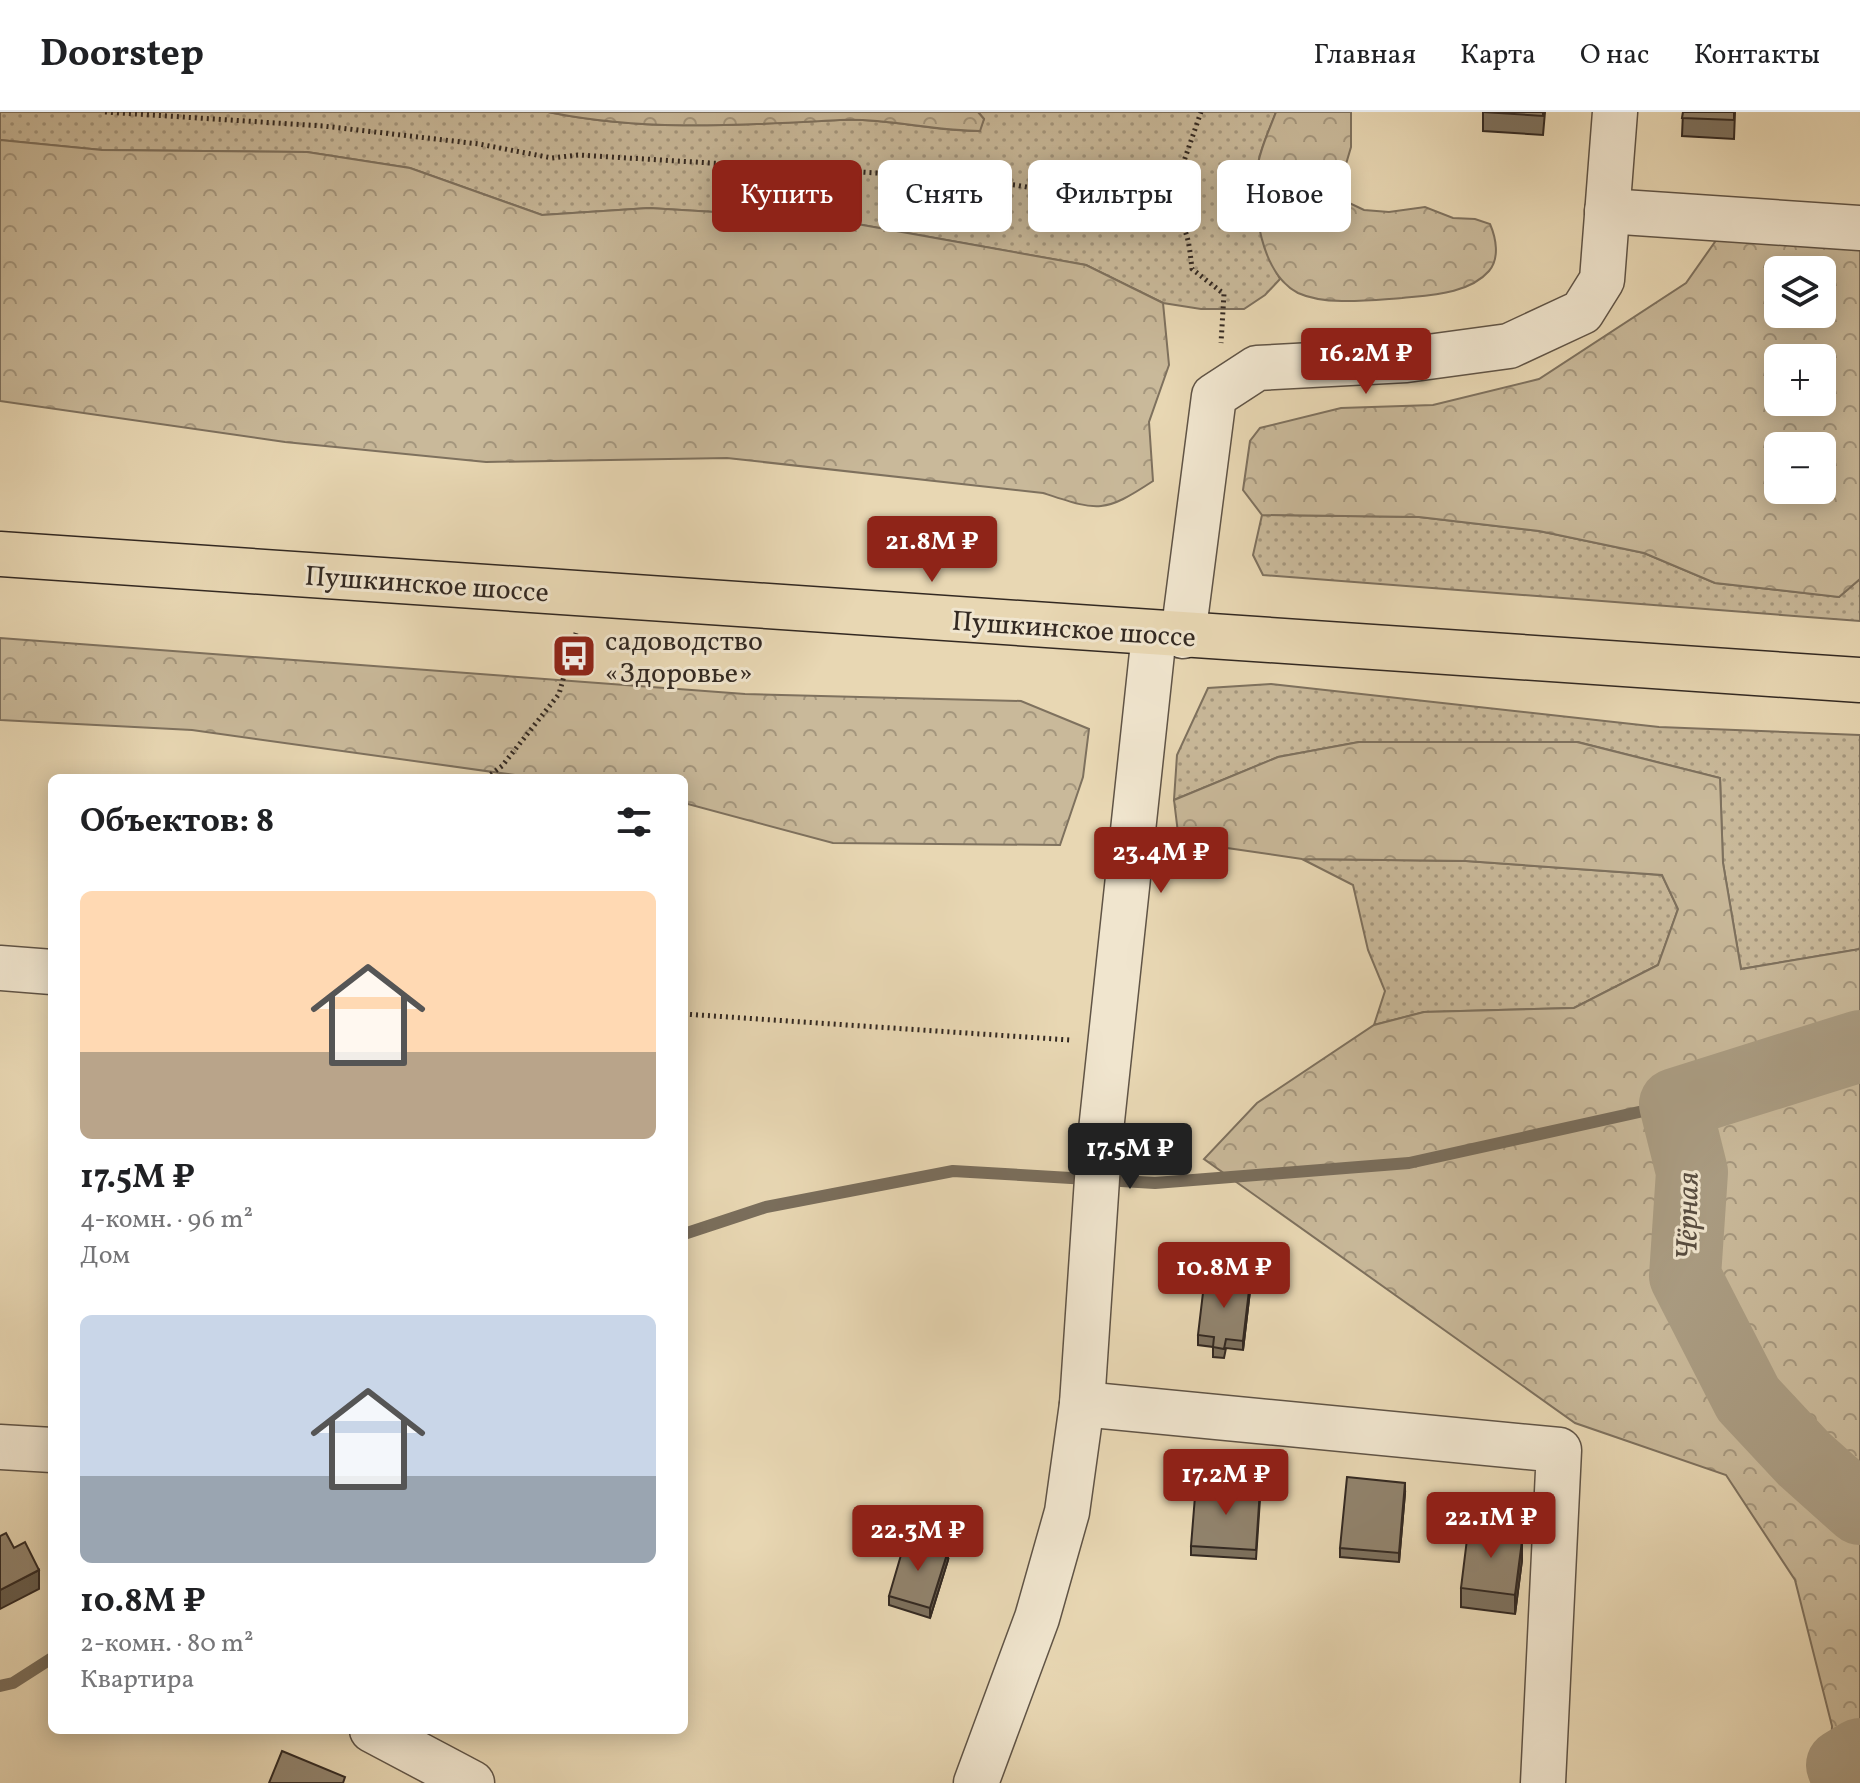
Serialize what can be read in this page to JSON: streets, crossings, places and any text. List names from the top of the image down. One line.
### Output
{"streets":{"main road":["Пушкинское шоссе"]},"water":["Чёрная"],"places":{"bus stop":["садоводство «Здоровье»"]},"page":{"header":"Doorstep","nav":["Главная","Карта","О нас","Контакты"],"chip":["Купить","Снять","Фильтры","Новое"],"map_buttons":["+","−"],"price":["16.2M ₽","21.8M ₽","23.4M ₽","17.5M ₽","10.8M ₽","17.2M ₽","22.1M ₽","22.3M ₽"],"heading":"Объектов: 8","list":[{"name":"17.5M ₽","note":"4-комн. · 96 m² · Дом"},{"name":"10.8M ₽","note":"2-комн. · 80 m² · Квартира"}]}}
